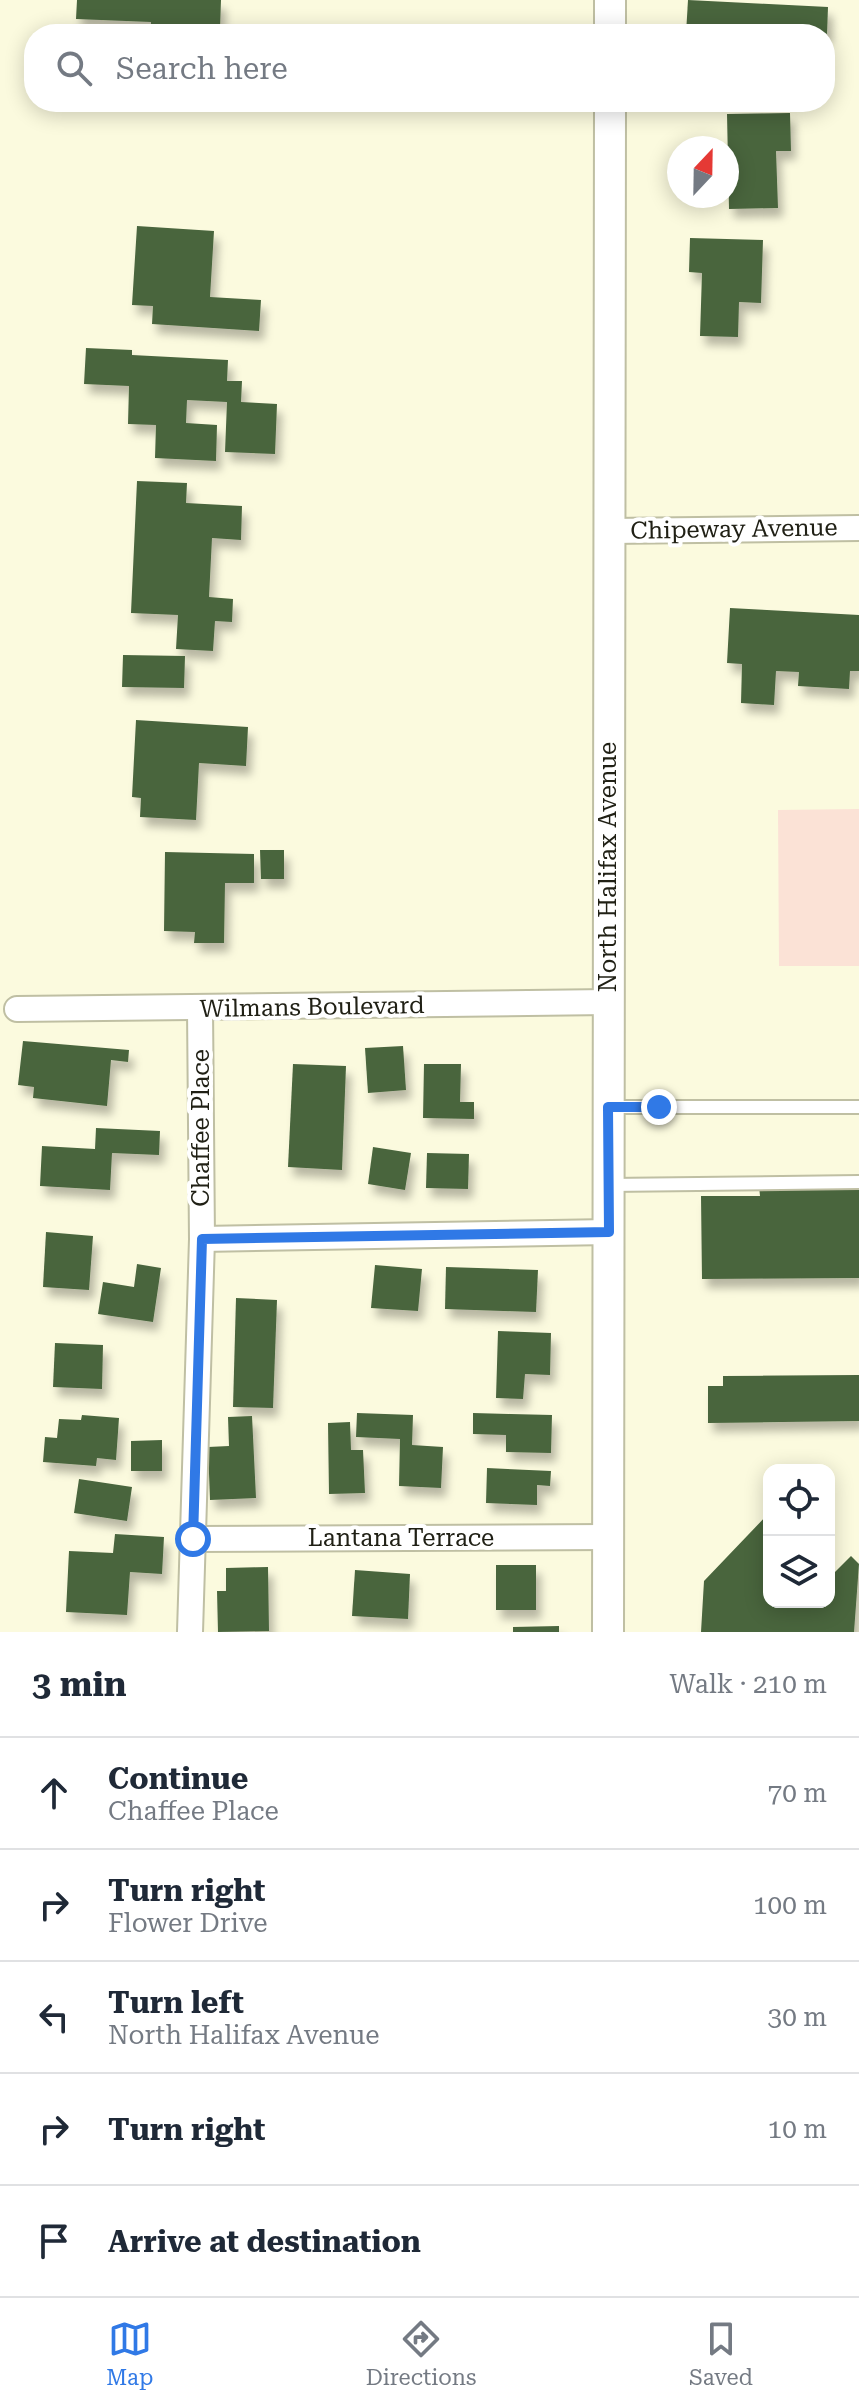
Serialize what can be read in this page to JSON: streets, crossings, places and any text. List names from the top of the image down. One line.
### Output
{"streets":{"street":["Chipeway Avenue","North Halifax Avenue","Wilmans Boulevard","Chaffee Place","Lantana Terrace"]},"crossings":[["Chipeway Avenue","North Halifax Avenue"],["North Halifax Avenue","Wilmans Boulevard"],["North Halifax Avenue","Lantana Terrace"],["Wilmans Boulevard","Chaffee Place"],["Chaffee Place","Lantana Terrace"]],"north":"top","page":{"search":"Search here","heading":["3 min","Walk · 210 m"],"list":[["Continue","Chaffee Place","70 m"],["Turn right","Flower Drive","100 m"],["Turn left","North Halifax Avenue","30 m"],["Turn right","10 m"],"Arrive at destination"],"nav":["Map","Directions","Saved"]}}
